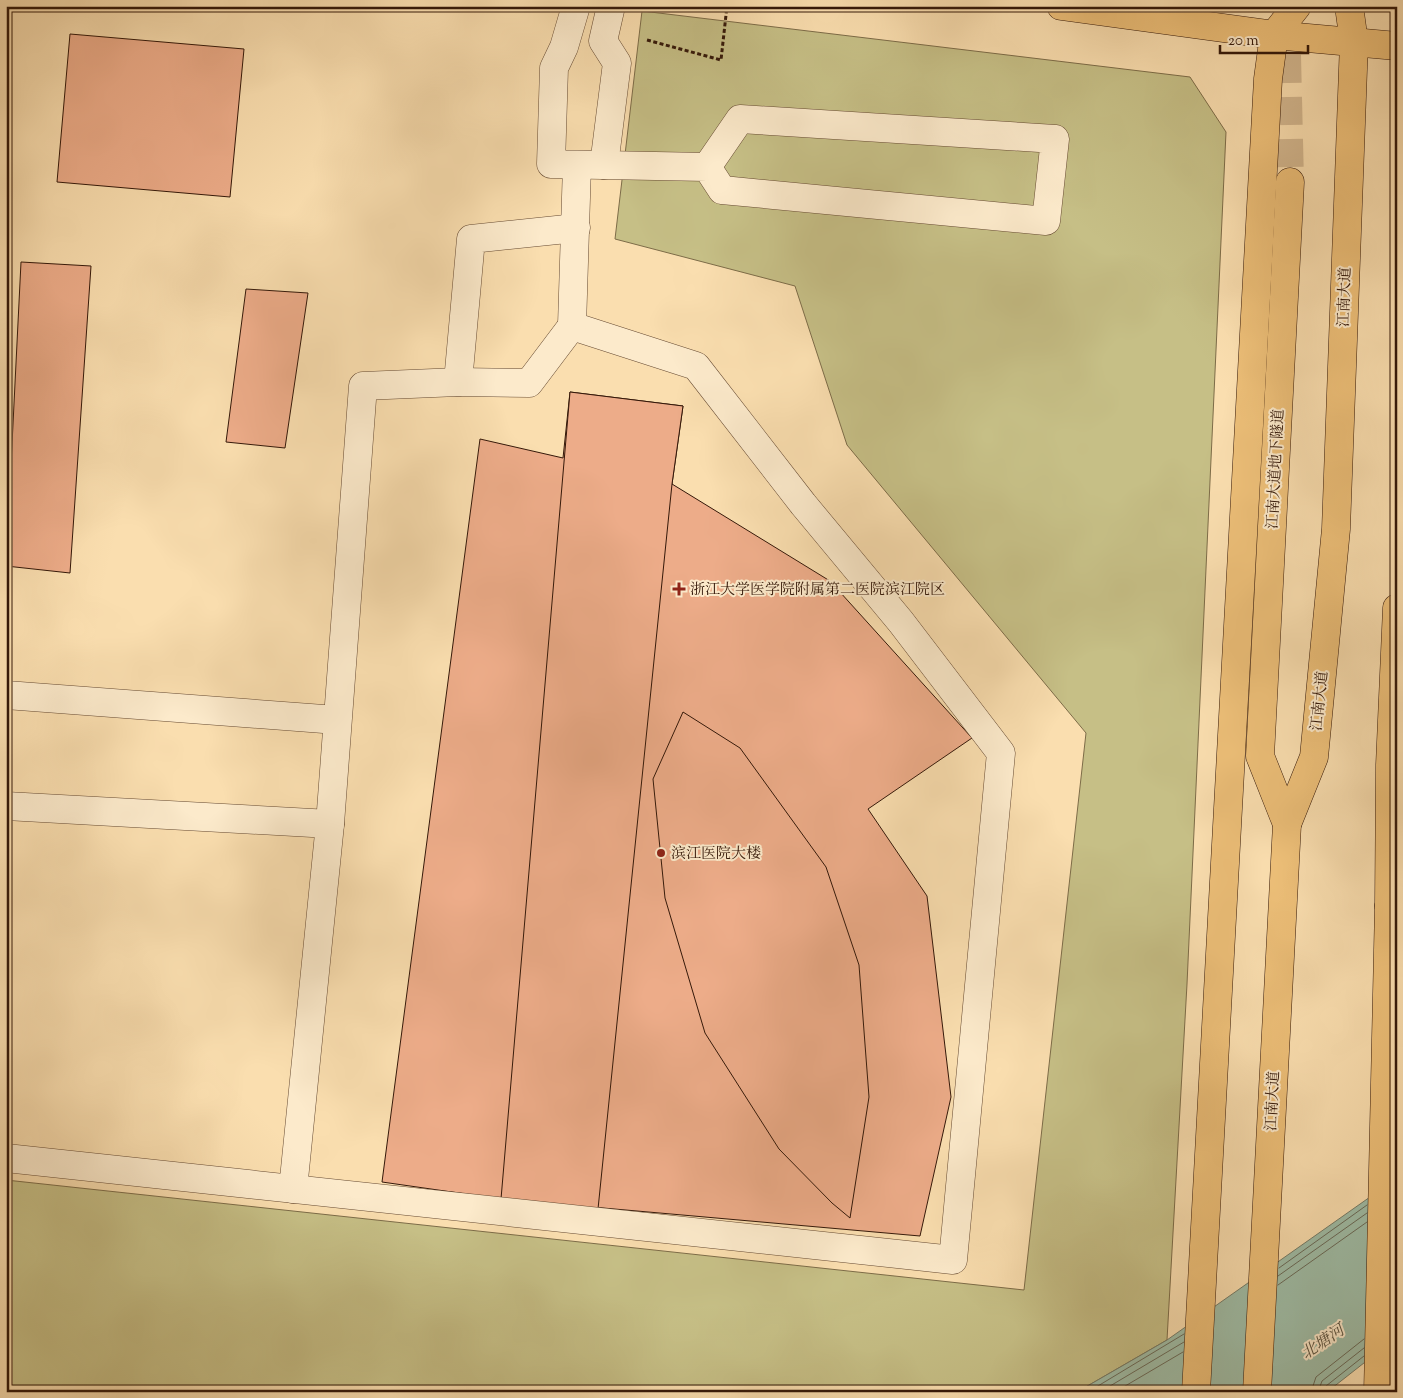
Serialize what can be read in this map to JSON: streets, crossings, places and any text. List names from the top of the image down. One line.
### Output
{"streets":{"main road":["江南大道","江南大道地下隧道"]},"crossings":[["江南大道","江南大道地下隧道"]],"water":["北塘河"],"places":{"health":["浙江大学医学院附属第二医院滨江院区"],"other":["滨江医院大楼"]},"scale_bar":"20 m"}
